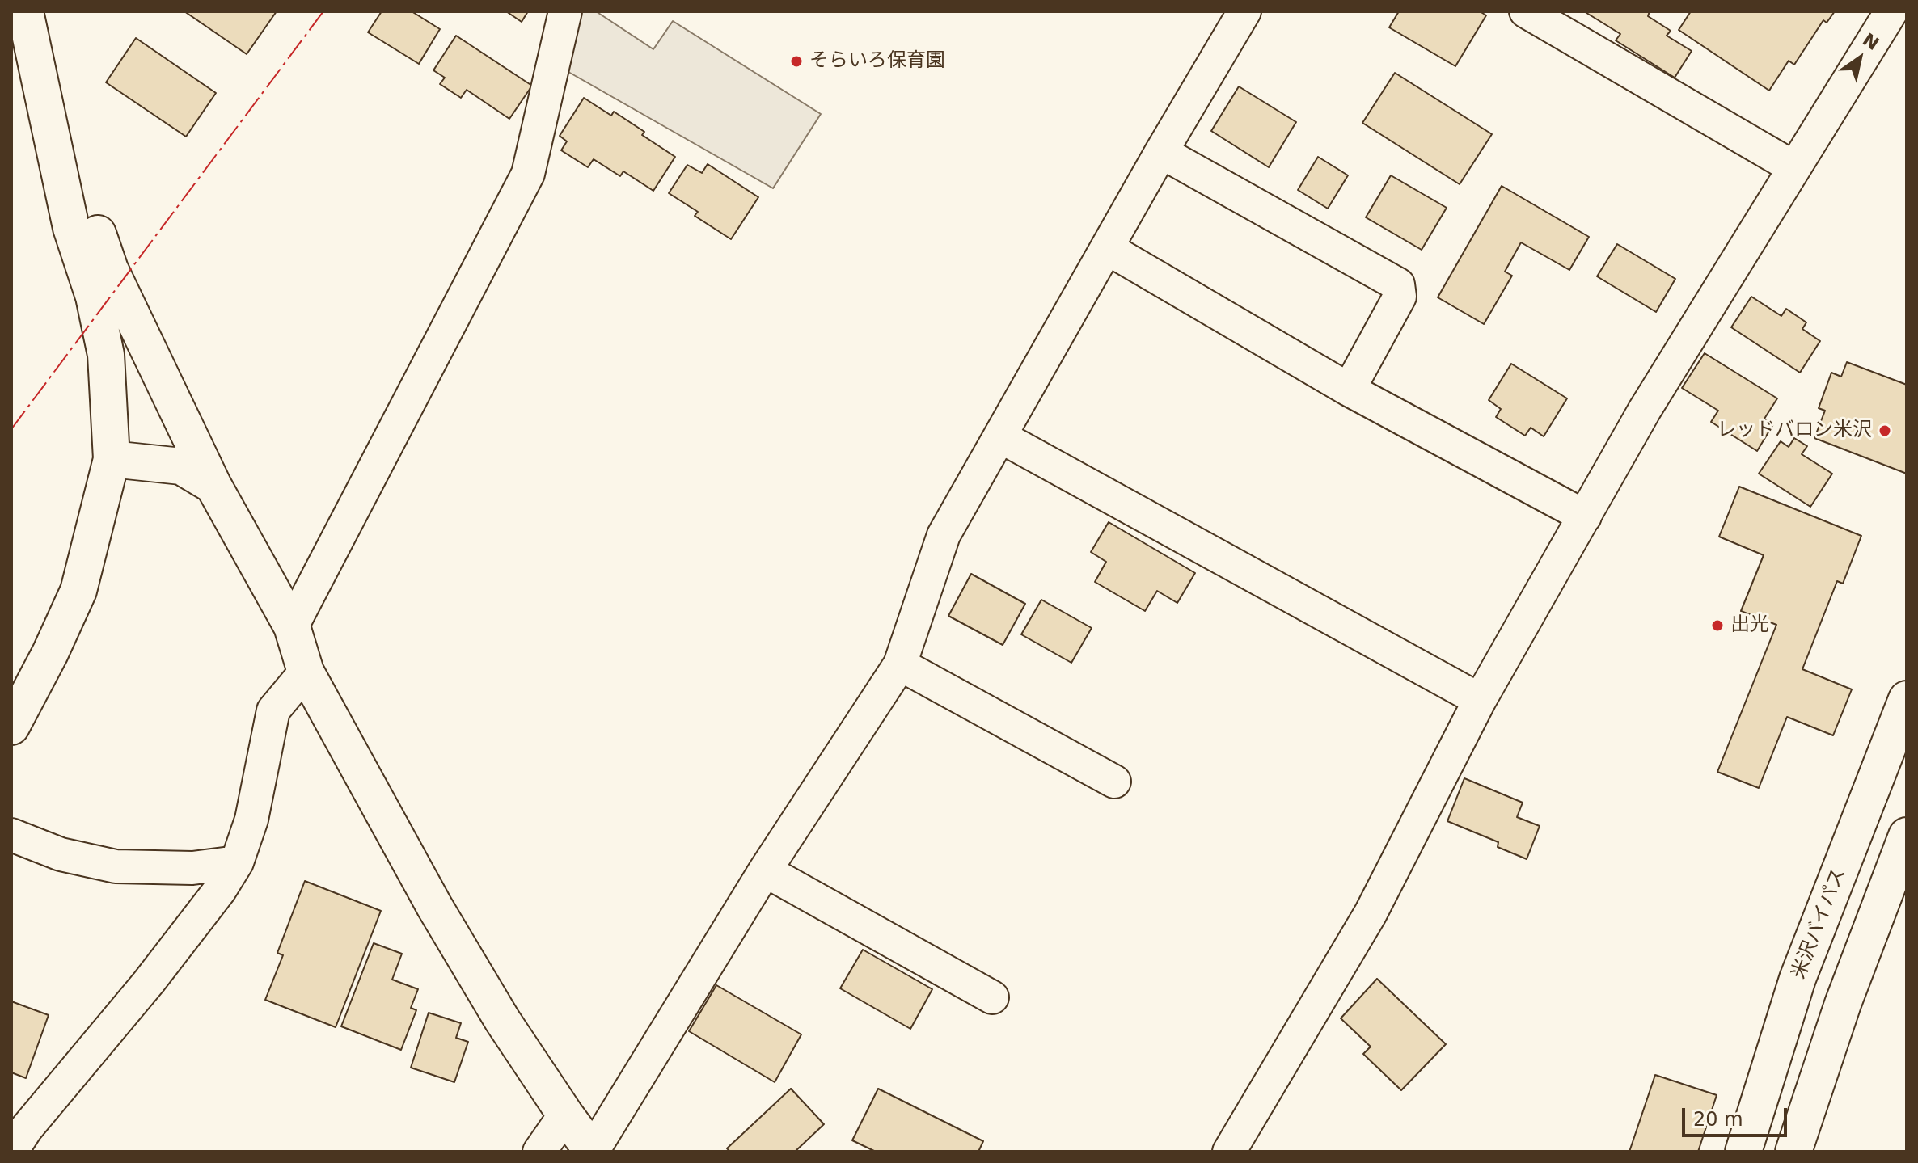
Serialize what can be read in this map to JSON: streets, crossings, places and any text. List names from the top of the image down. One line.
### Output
{"streets":{"main road":["米沢バイパス"]},"places":["そらいろ保育園","レッドバロン米沢","出光"],"scale_bar":"20 m","north":"top right"}
